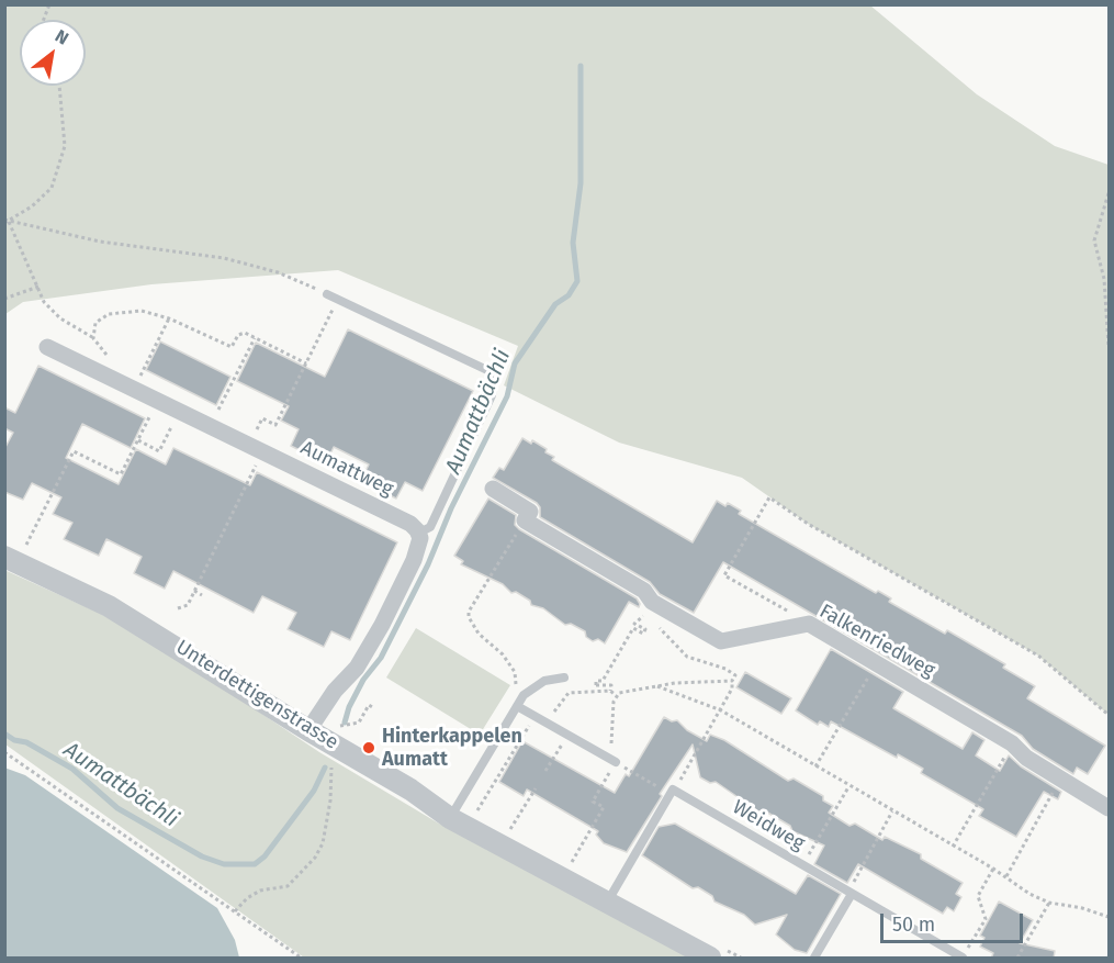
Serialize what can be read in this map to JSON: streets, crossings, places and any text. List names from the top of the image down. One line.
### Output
{"streets":{"street":["Aumattweg","Falkenriedweg","Unterdettigenstrasse"],"lane":["Weidweg"]},"water":["Aumattbächli"],"places":["Hinterkappelen Aumatt"],"scale_bar":"50 m","north":"top right"}
